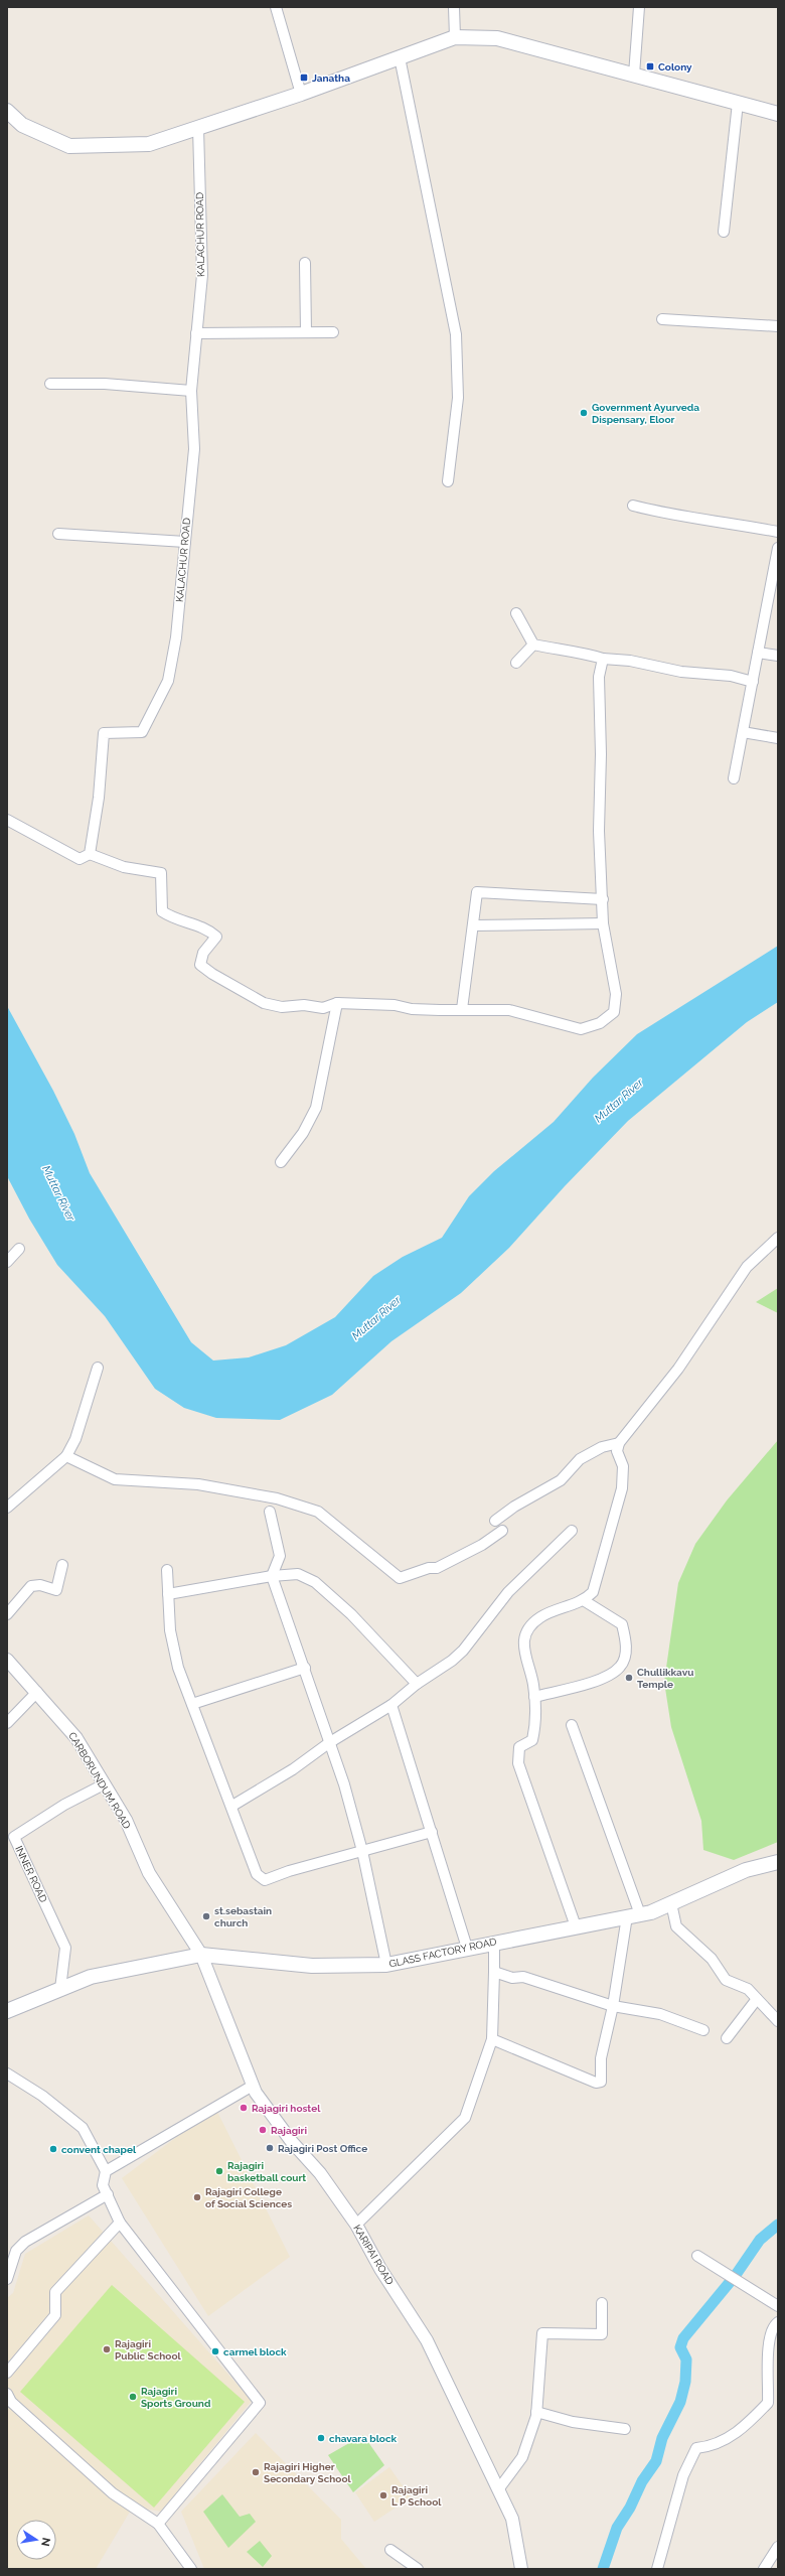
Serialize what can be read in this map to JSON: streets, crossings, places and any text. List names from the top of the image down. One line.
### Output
{"streets":{"main road":["GLASS FACTORY ROAD"],"street":["KALACHUR ROAD","CARBORUNDUM ROAD","INNER ROAD","KARIPAI ROAD"]},"crossings":[["CARBORUNDUM ROAD","INNER ROAD"],["CARBORUNDUM ROAD","GLASS FACTORY ROAD"],["CARBORUNDUM ROAD","KARIPAI ROAD"],["INNER ROAD","GLASS FACTORY ROAD"],["GLASS FACTORY ROAD","KARIPAI ROAD"]],"water":["Muttar River"],"places":{"transit":["Colony","Janatha"],"other":["Government Ayurveda Dispensary, Eloor","Chullikkavu Temple","st.sebastain church","Rajagiri hostel","Rajagiri","Rajagiri Post Office","convent chapel","Rajagiri basketball court","Rajagiri College of Social Sciences","Rajagiri Public School","carmel block","Rajagiri Sports Ground","chavara block","Rajagiri Higher Secondary School","Rajagiri L P School"]},"north":"right"}
